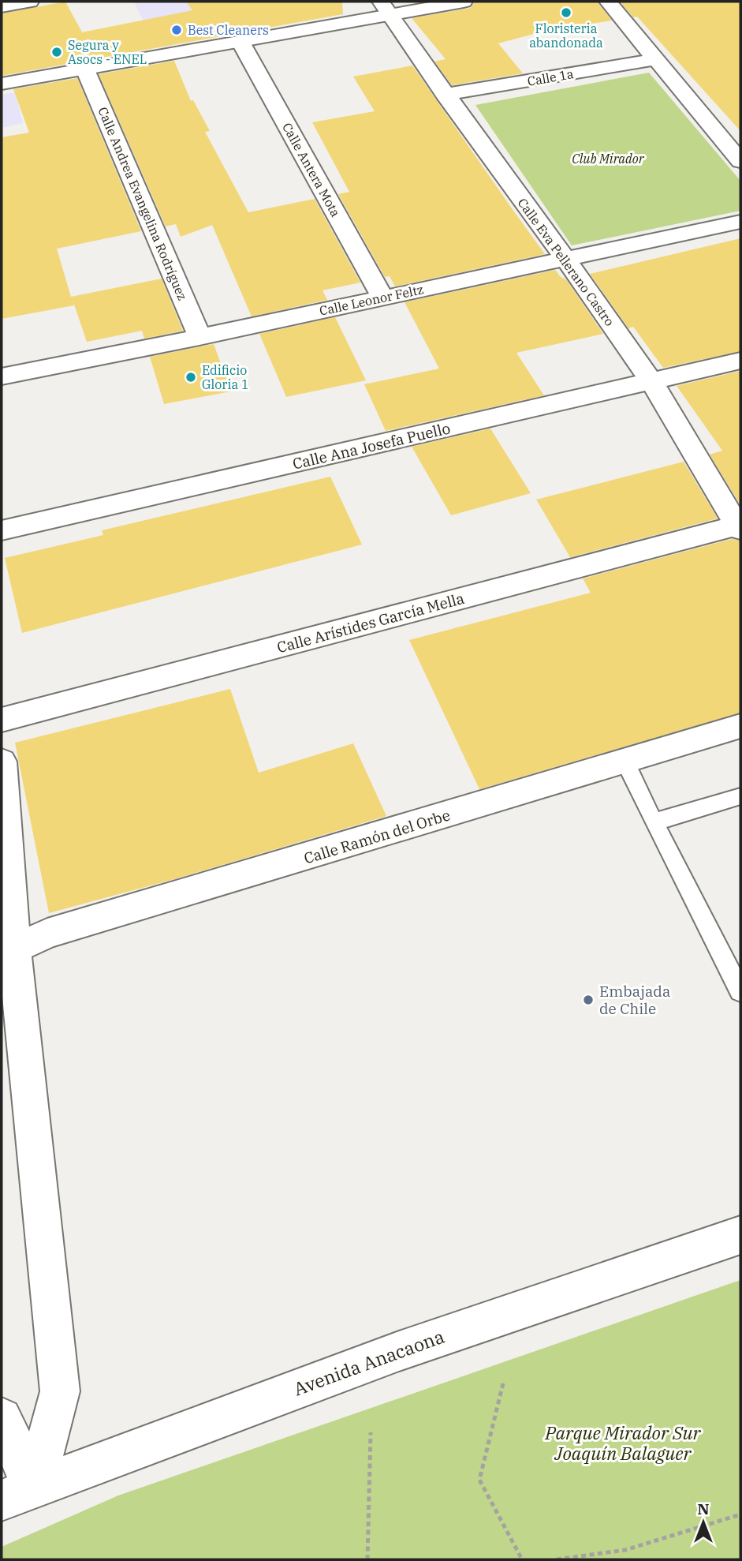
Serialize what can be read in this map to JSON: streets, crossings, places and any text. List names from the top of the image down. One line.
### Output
{"streets":{"street":["Calle 1a","Calle Antera Mota","Calle Andrea Evangelina Rodríguez","Calle Eva Pellerano Castro","Calle Leonor Feltz","Calle Ana Josefa Puello","Calle Arístides García Mella","Calle Ramón del Orbe","Avenida Anacaona"]},"crossings":[["Calle 1a","Calle Eva Pellerano Castro"],["Calle Antera Mota","Calle Leonor Feltz"],["Calle Andrea Evangelina Rodríguez","Calle Leonor Feltz"],["Calle Eva Pellerano Castro","Calle Leonor Feltz"],["Calle Eva Pellerano Castro","Calle Ana Josefa Puello"],["Calle Eva Pellerano Castro","Calle Arístides García Mella"]],"parks":["Club Mirador","Parque Mirador Sur Joaquín Balaguer"],"places":["Floristeria abandonada","Best Cleaners","Segura y Asocs - ENEL","Edificio Gloria 1","Embajada de Chile"],"north":"top"}
